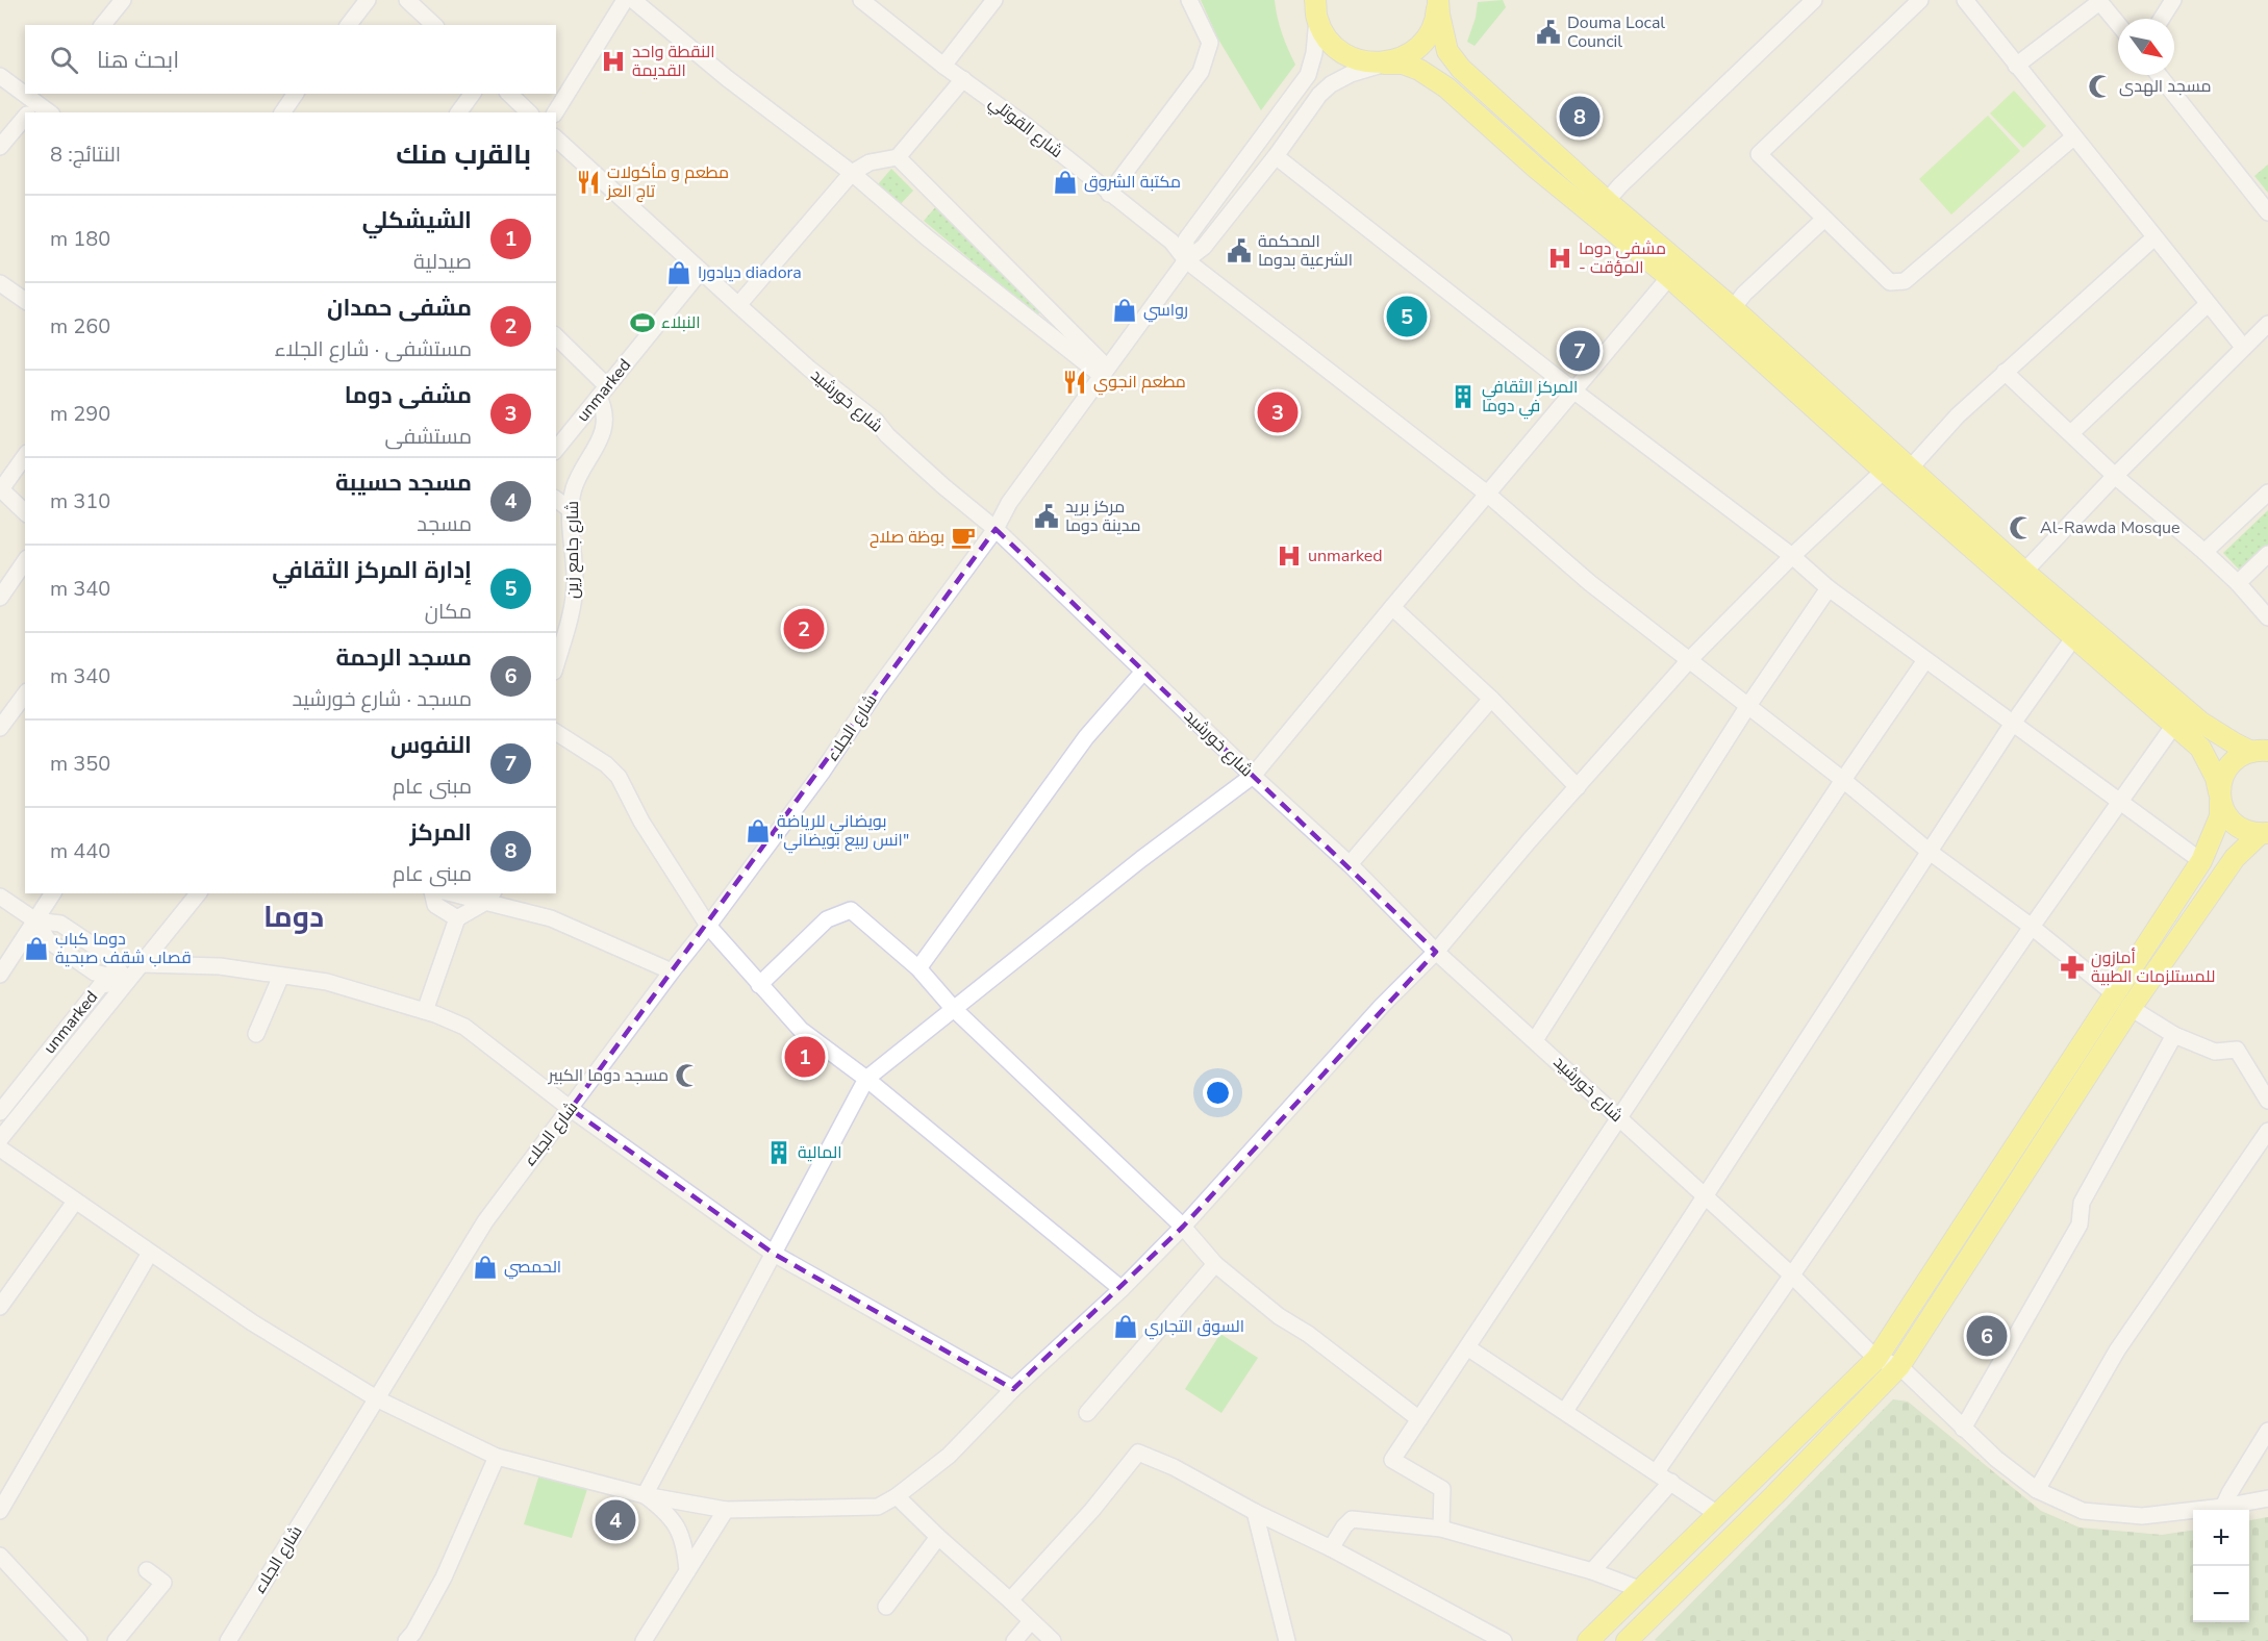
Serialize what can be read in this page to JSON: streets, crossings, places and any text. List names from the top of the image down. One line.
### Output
{"streets":{"street":["شارع القوتلي","unmarked","شارع خورشيد","شارع جامع زين","شارع الجلاء"]},"crossings":[["شارع القوتلي","شارع الجلاء"],["unmarked","شارع خورشيد"],["unmarked","شارع جامع زين"],["شارع خورشيد","شارع الجلاء"]],"districts":["دوما"],"places":{"public building":["Douma Local Council","المحكمة الشرعية بدوما","مركز بريد مدينة دوما"],"hospital":["النقطة واحد القديمة","مشفى دوما - المؤقت","unmarked"],"mosque":["مسجد الهدى","Al-Rawda Mosque","مسجد دوما الكبير"],"restaurant":["مطعم و مأكولات تاج العز","مطعم انجوي"],"shop":["مكتبة الشروق","ديادورا diadora","رواسي","بويضاني للرياضة \"انس ربيع بويضاني\"","دوما كباب قصاب شقف صبحية","الحمصي","السوق التجاري"],"sports":["النبلاء"],"building":["المركز الثقافي في دوما","المالية"],"cafe":["بوظة صلاح"],"pharmacy":["أمازون للمستلزمات الطبية"]},"north":"bottom right","page":{"search":"ابحث هنا","pins":["8","5","7","3","2","1","6","4"],"heading":["بالقرب منك","النتائج: 8"],"list":[{"mark":"1","name":"الشيشكلي","note":"صيدلية","value":"180 m"},{"mark":"2","name":"مشفى حمدان","note":"مستشفى · شارع الجلاء","value":"260 m"},{"mark":"3","name":"مشفى دوما","note":"مستشفى","value":"290 m"},{"mark":"4","name":"مسجد حسيبة","note":"مسجد","value":"310 m"},{"mark":"5","name":"إدارة المركز الثقافي","note":"مكان","value":"340 m"},{"mark":"6","name":"مسجد الرحمة","note":"مسجد · شارع خورشيد","value":"340 m"},{"mark":"7","name":"النفوس","note":"مبنى عام","value":"350 m"},{"mark":"8","name":"المركز","note":"مبنى عام","value":"440 m"}],"map_buttons":["+","−"]}}
